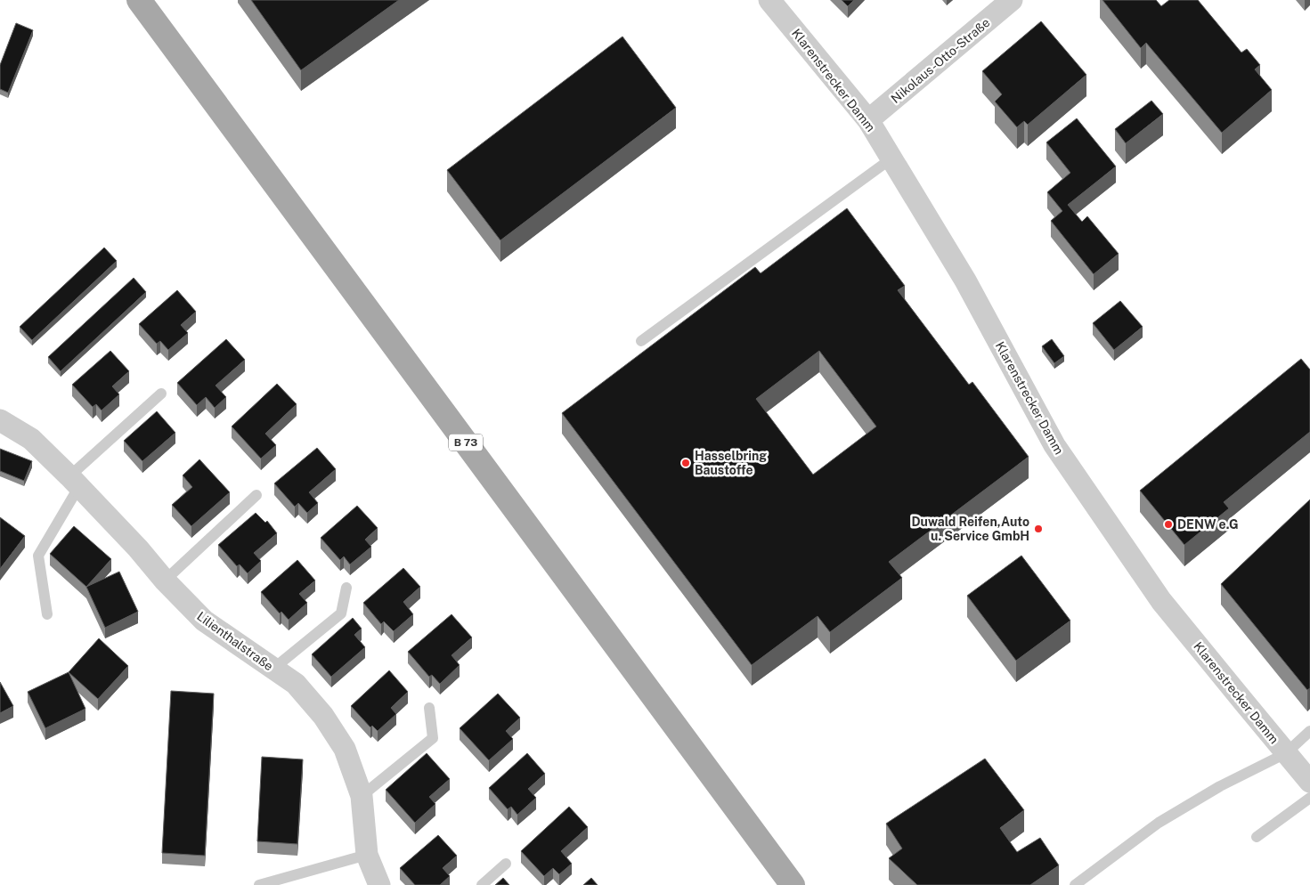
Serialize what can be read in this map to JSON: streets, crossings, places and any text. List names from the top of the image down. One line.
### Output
{"streets":{"main road":["B 73"],"street":["Nikolaus-Otto-Straße","Klarenstrecker Damm","Lilienthalstraße"]},"crossings":[["Nikolaus-Otto-Straße","Klarenstrecker Damm"]],"places":["Hasselbring Baustoffe","DENW e.G","Duwald Reifen,Auto u. Service GmbH"]}
